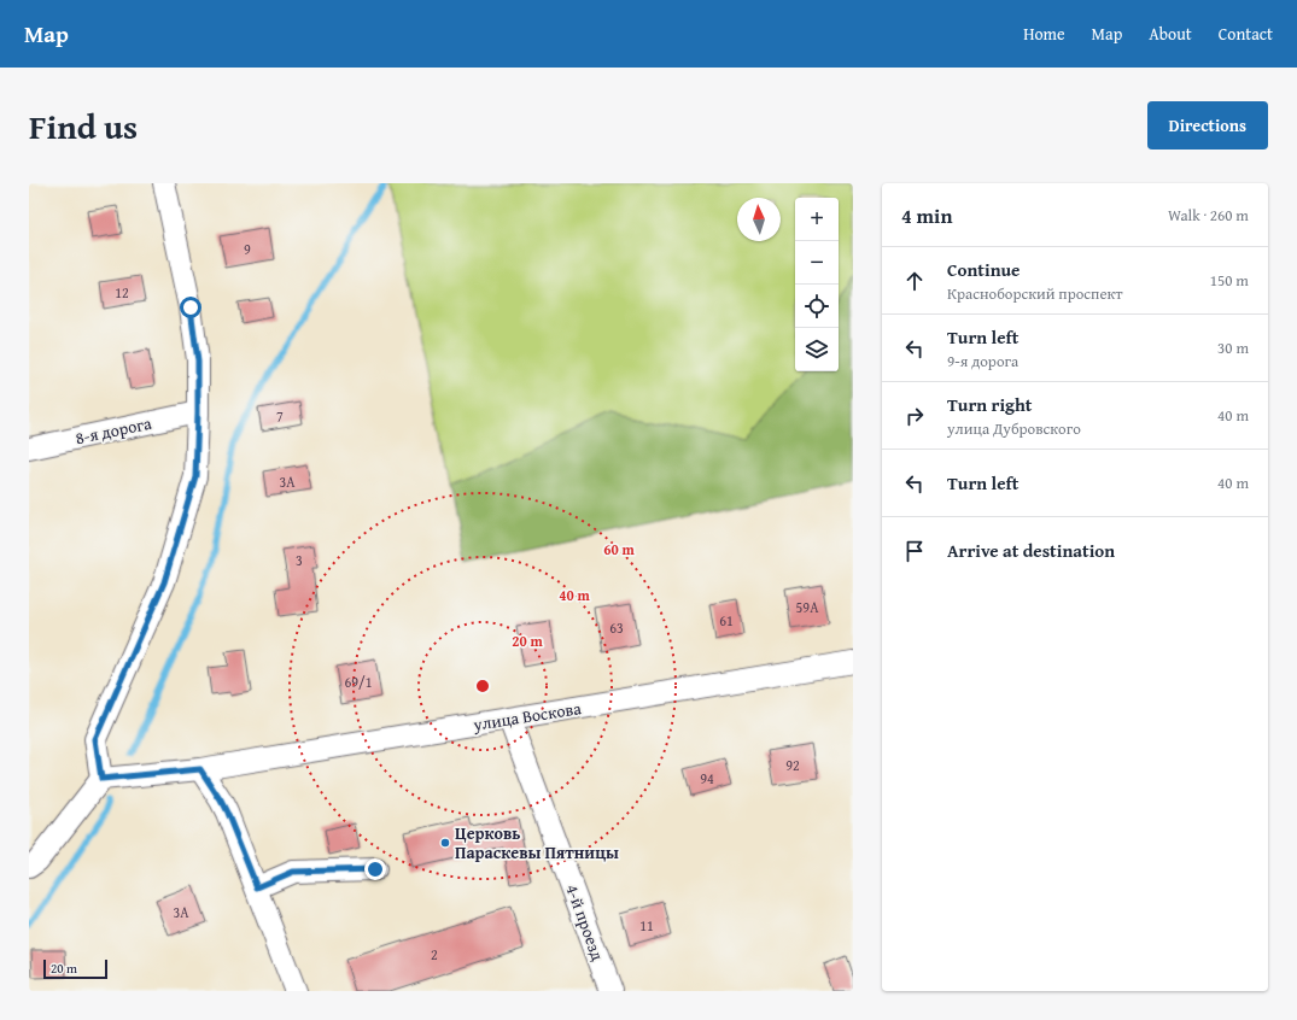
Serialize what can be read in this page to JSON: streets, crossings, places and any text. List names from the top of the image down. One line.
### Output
{"streets":{"street":["8-я дорога","улица Воскова","4-й проезд"]},"crossings":[["улица Воскова","4-й проезд"]],"places":["Церковь Параскевы Пятницы"],"house_numbers":["9","12","7","3А","3","59А","61","63","69/1","92","94","3А","11","2"],"scale_bar":"20 m","north":"top","page":{"header":"Map","nav":["Home","Map","About","Contact"],"title":"Find us","buttons":"Directions","heading":["4 min","Walk · 260 m"],"map_buttons":["+","−"],"list":[["Continue","Красноборский проспект","150 m"],["Turn left","9-я дорога","30 m"],["Turn right","улица Дубровского","40 m"],["Turn left","40 m"],"Arrive at destination"],"scale":"20 m"},"rings":["60 m","40 m","20 m"]}
